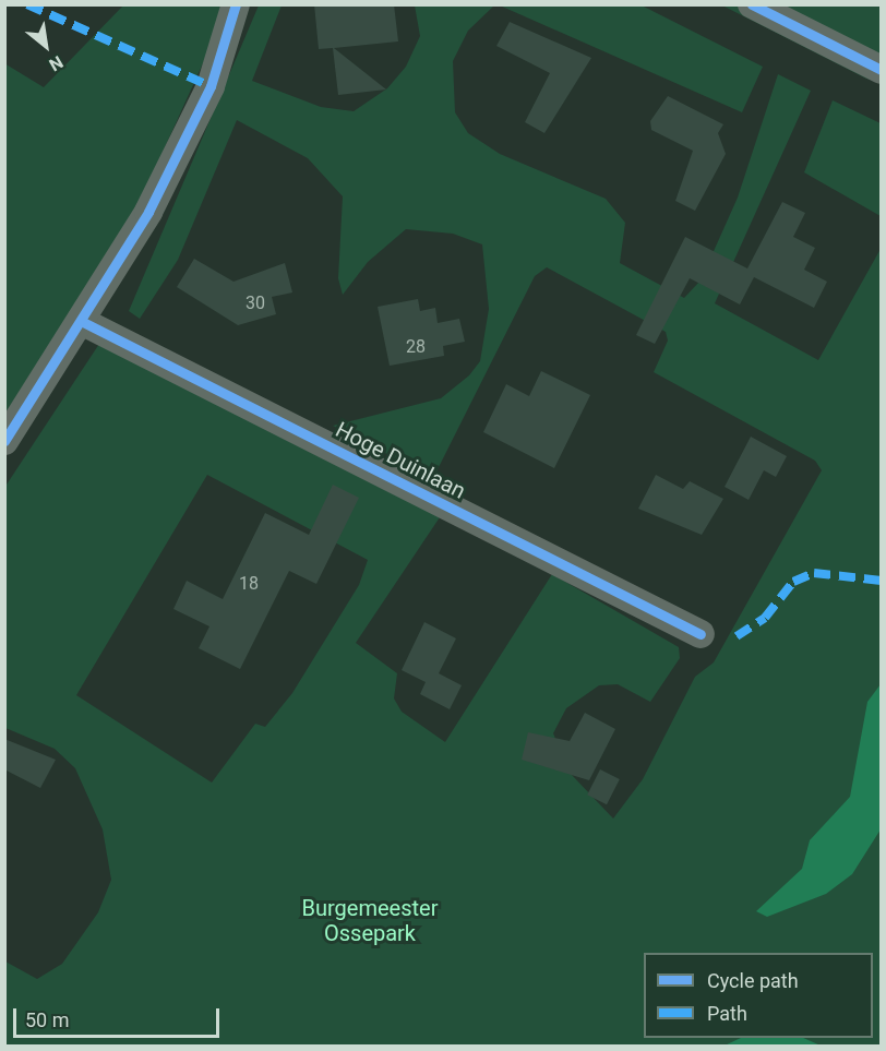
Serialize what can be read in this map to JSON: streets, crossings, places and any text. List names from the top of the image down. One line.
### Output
{"streets":{"street":["Hoge Duinlaan"]},"parks":["Burgemeester Ossepark"],"house_numbers":["30","28","18"],"legend":["Cycle path","Path"],"scale_bar":"50 m","north":"bottom right"}
